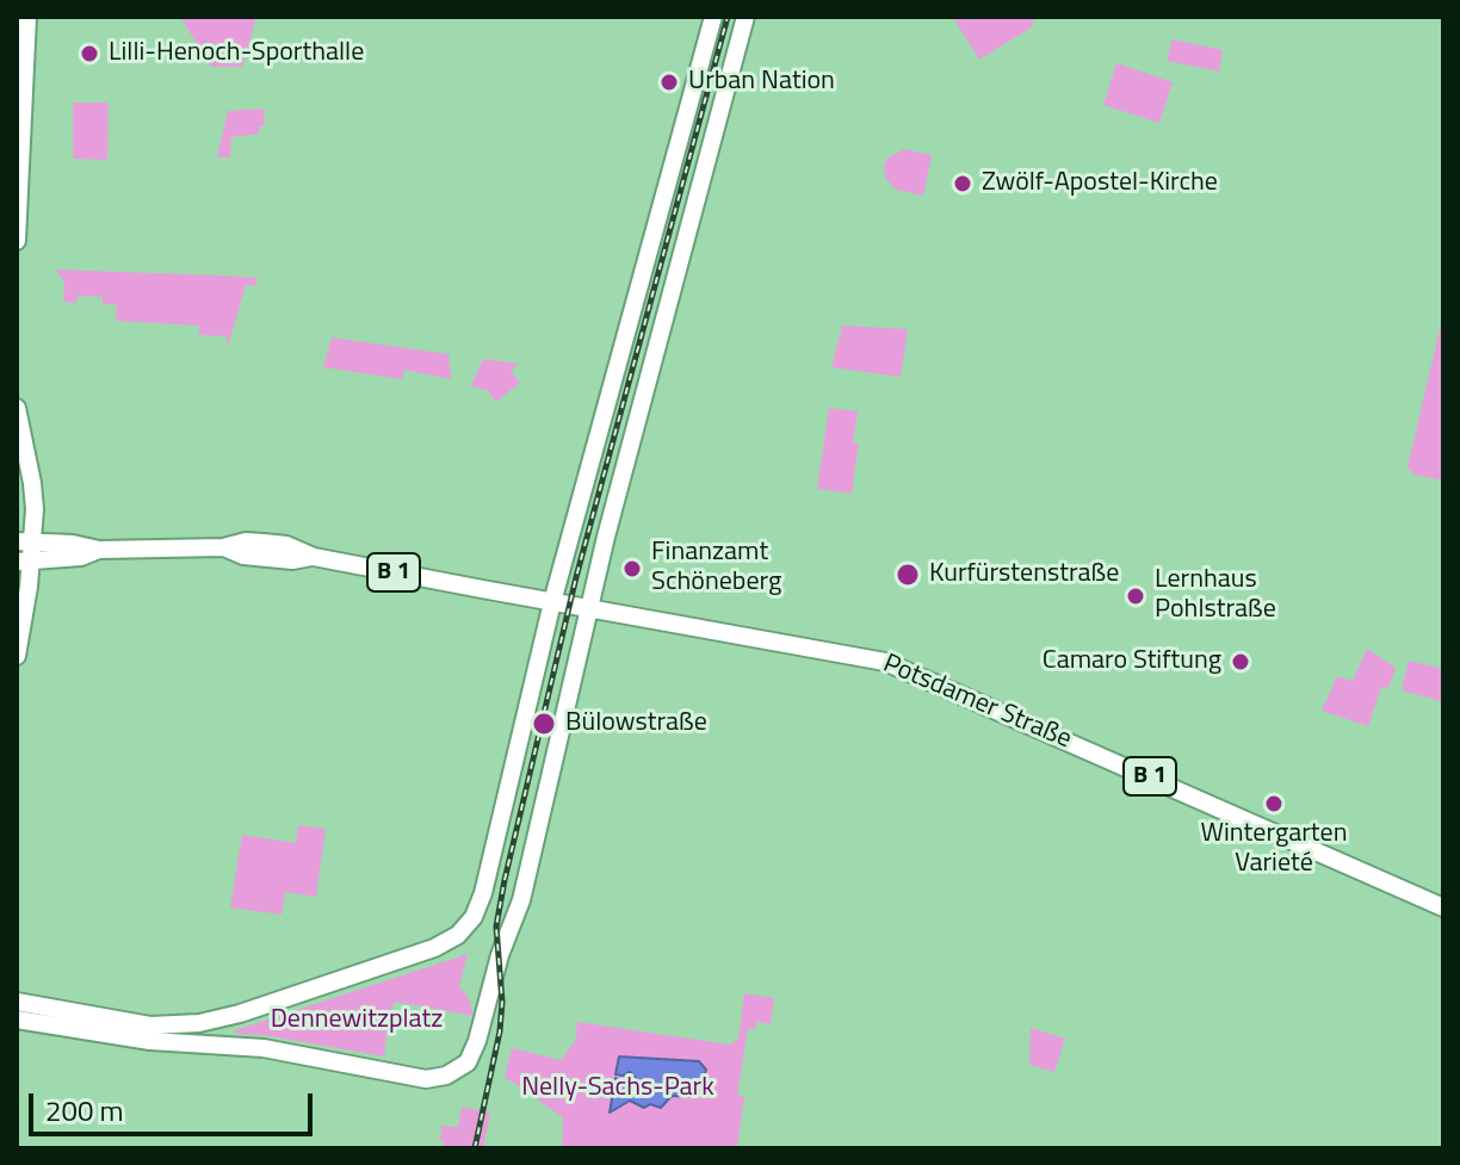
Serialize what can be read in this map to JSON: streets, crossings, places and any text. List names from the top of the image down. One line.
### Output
{"streets":{"main road":["B 1","Potsdamer Straße"]},"parks":["Dennewitzplatz","Nelly-Sachs-Park"],"places":["Lilli-Henoch-Sporthalle","Urban Nation","Zwölf-Apostel-Kirche","Finanzamt Schöneberg","Kurfürstenstraße","Lernhaus Pohlstraße","Camaro Stiftung","Bülowstraße","Wintergarten Varieté"],"scale_bar":"200 m"}
